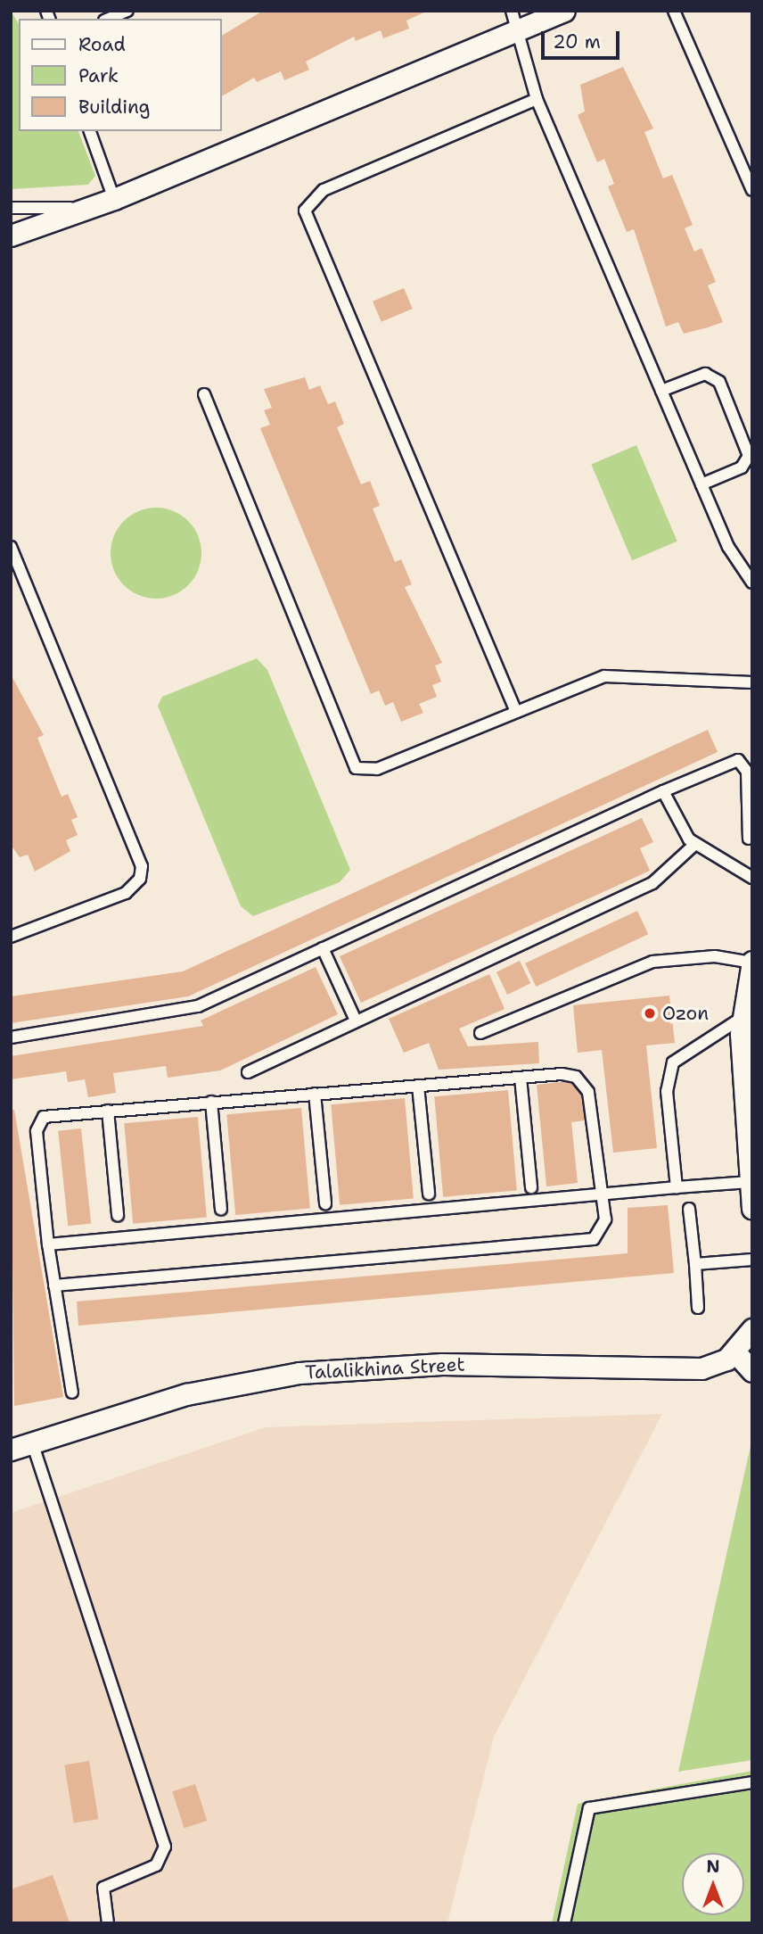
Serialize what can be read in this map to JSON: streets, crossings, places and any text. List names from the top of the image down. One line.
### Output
{"streets":{"street":["Talalikhina Street"]},"places":["Ozon"],"legend":["Road","Park","Building"],"scale_bar":"20 m","north":"top"}
